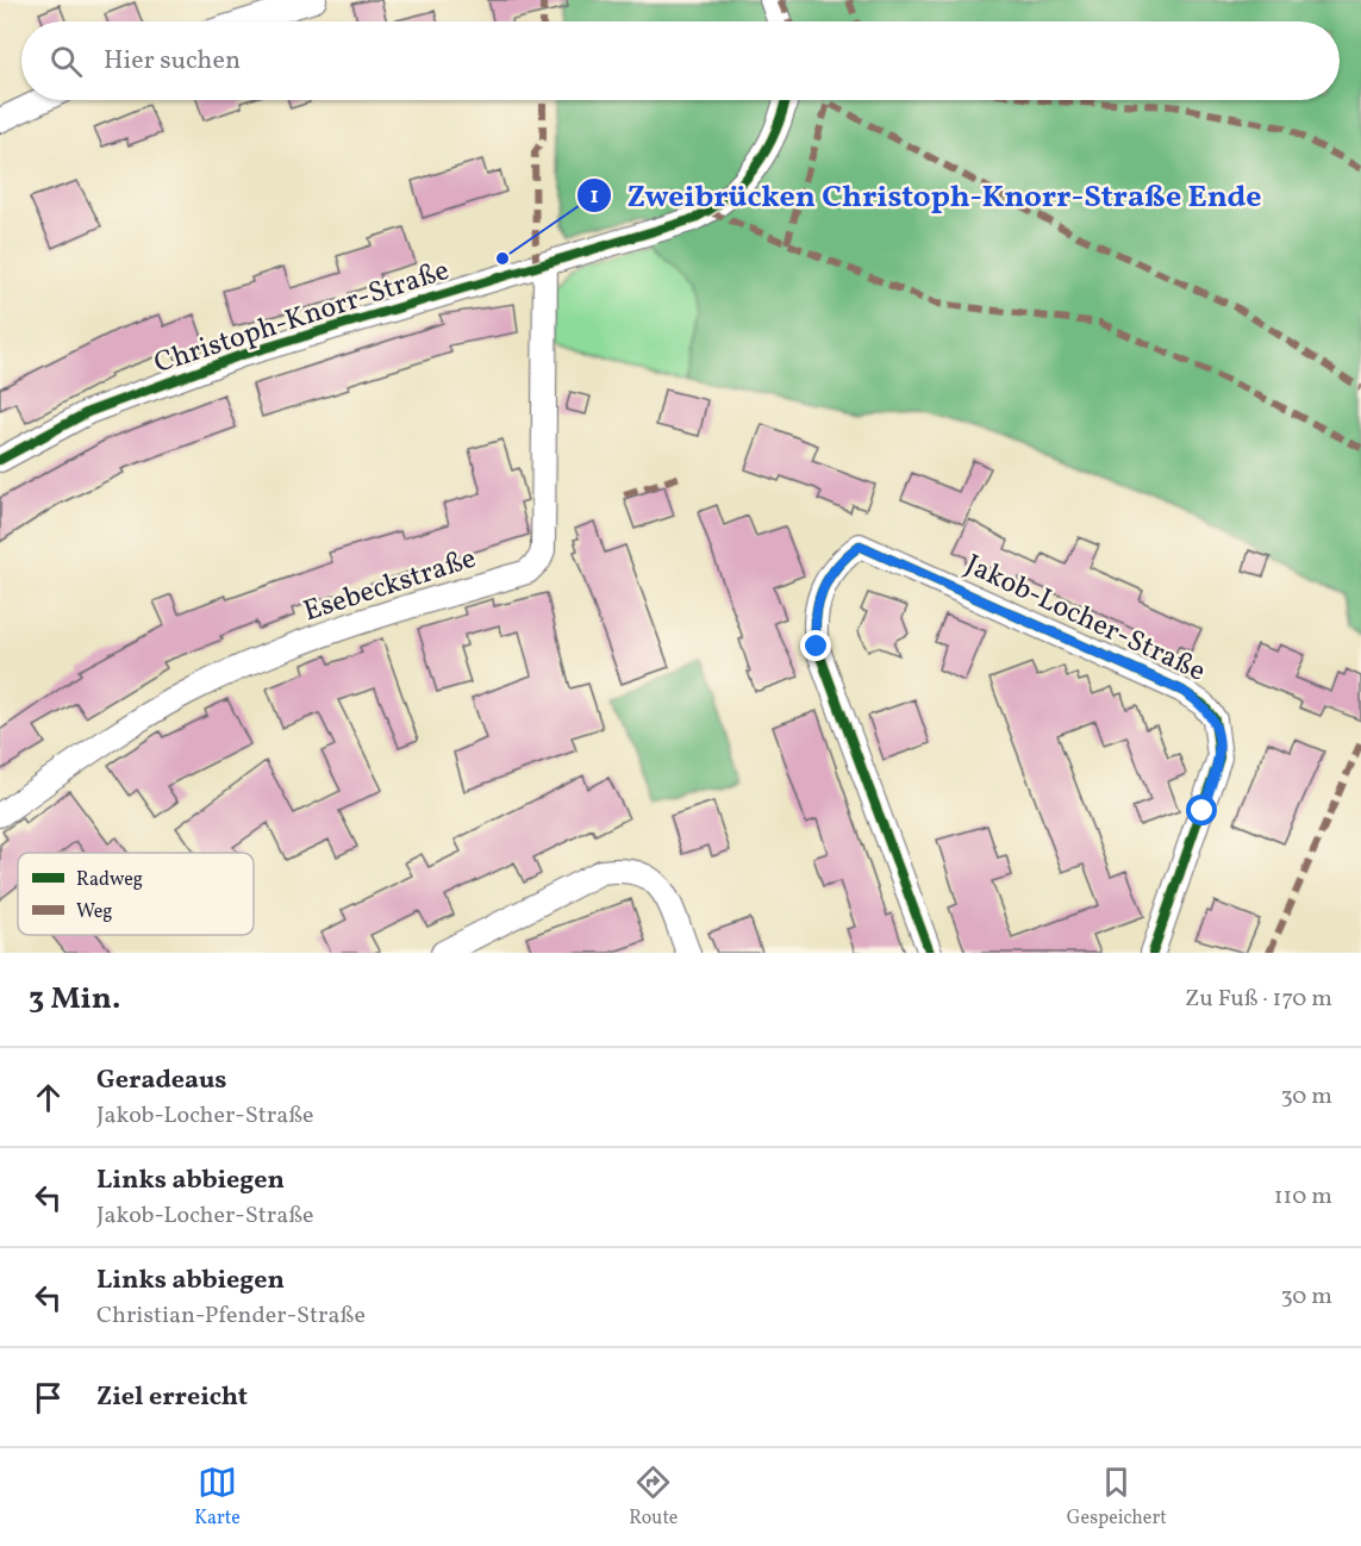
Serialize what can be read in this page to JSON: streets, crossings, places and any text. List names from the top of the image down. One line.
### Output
{"streets":{"street":["Christoph-Knorr-Straße","Esebeckstraße","Jakob-Locher-Straße"]},"crossings":[["Christoph-Knorr-Straße","Esebeckstraße"]],"places":["Zweibrücken Christoph-Knorr-Straße Ende"],"legend":["Radweg","Weg"],"page":{"search":"Hier suchen","heading":["3 Min.","Zu Fuß · 170 m"],"list":[["Geradeaus","Jakob-Locher-Straße","30 m"],["Links abbiegen","Jakob-Locher-Straße","110 m"],["Links abbiegen","Christian-Pfender-Straße","30 m"],"Ziel erreicht"],"nav":["Karte","Route","Gespeichert"]}}
